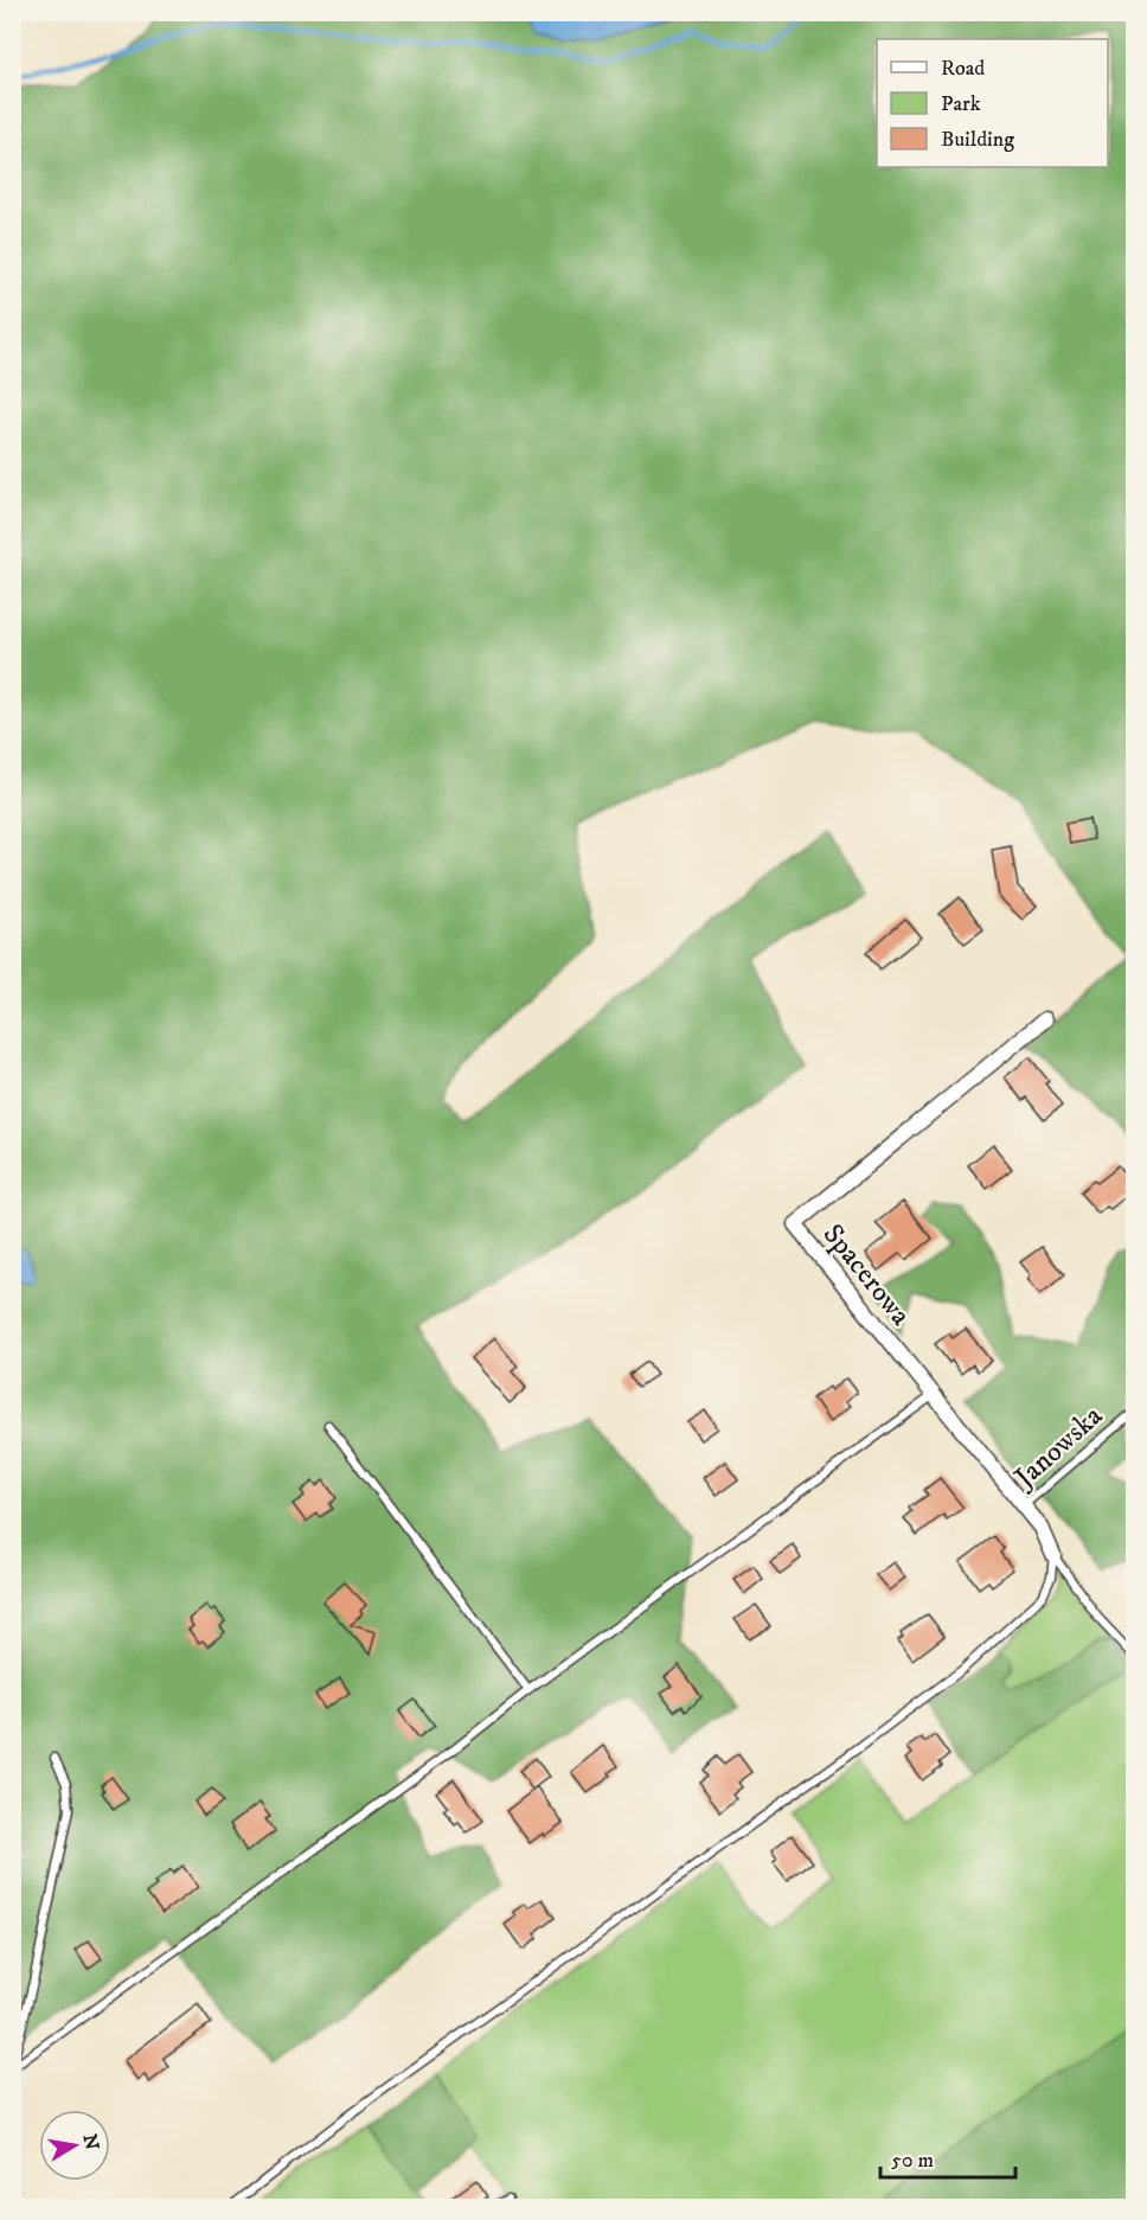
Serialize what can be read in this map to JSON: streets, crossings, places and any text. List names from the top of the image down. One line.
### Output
{"streets":{"street":["Spacerowa","Janowska"]},"crossings":[["Spacerowa","Janowska"]],"legend":["Road","Park","Building"],"scale_bar":"50 m","north":"right"}
